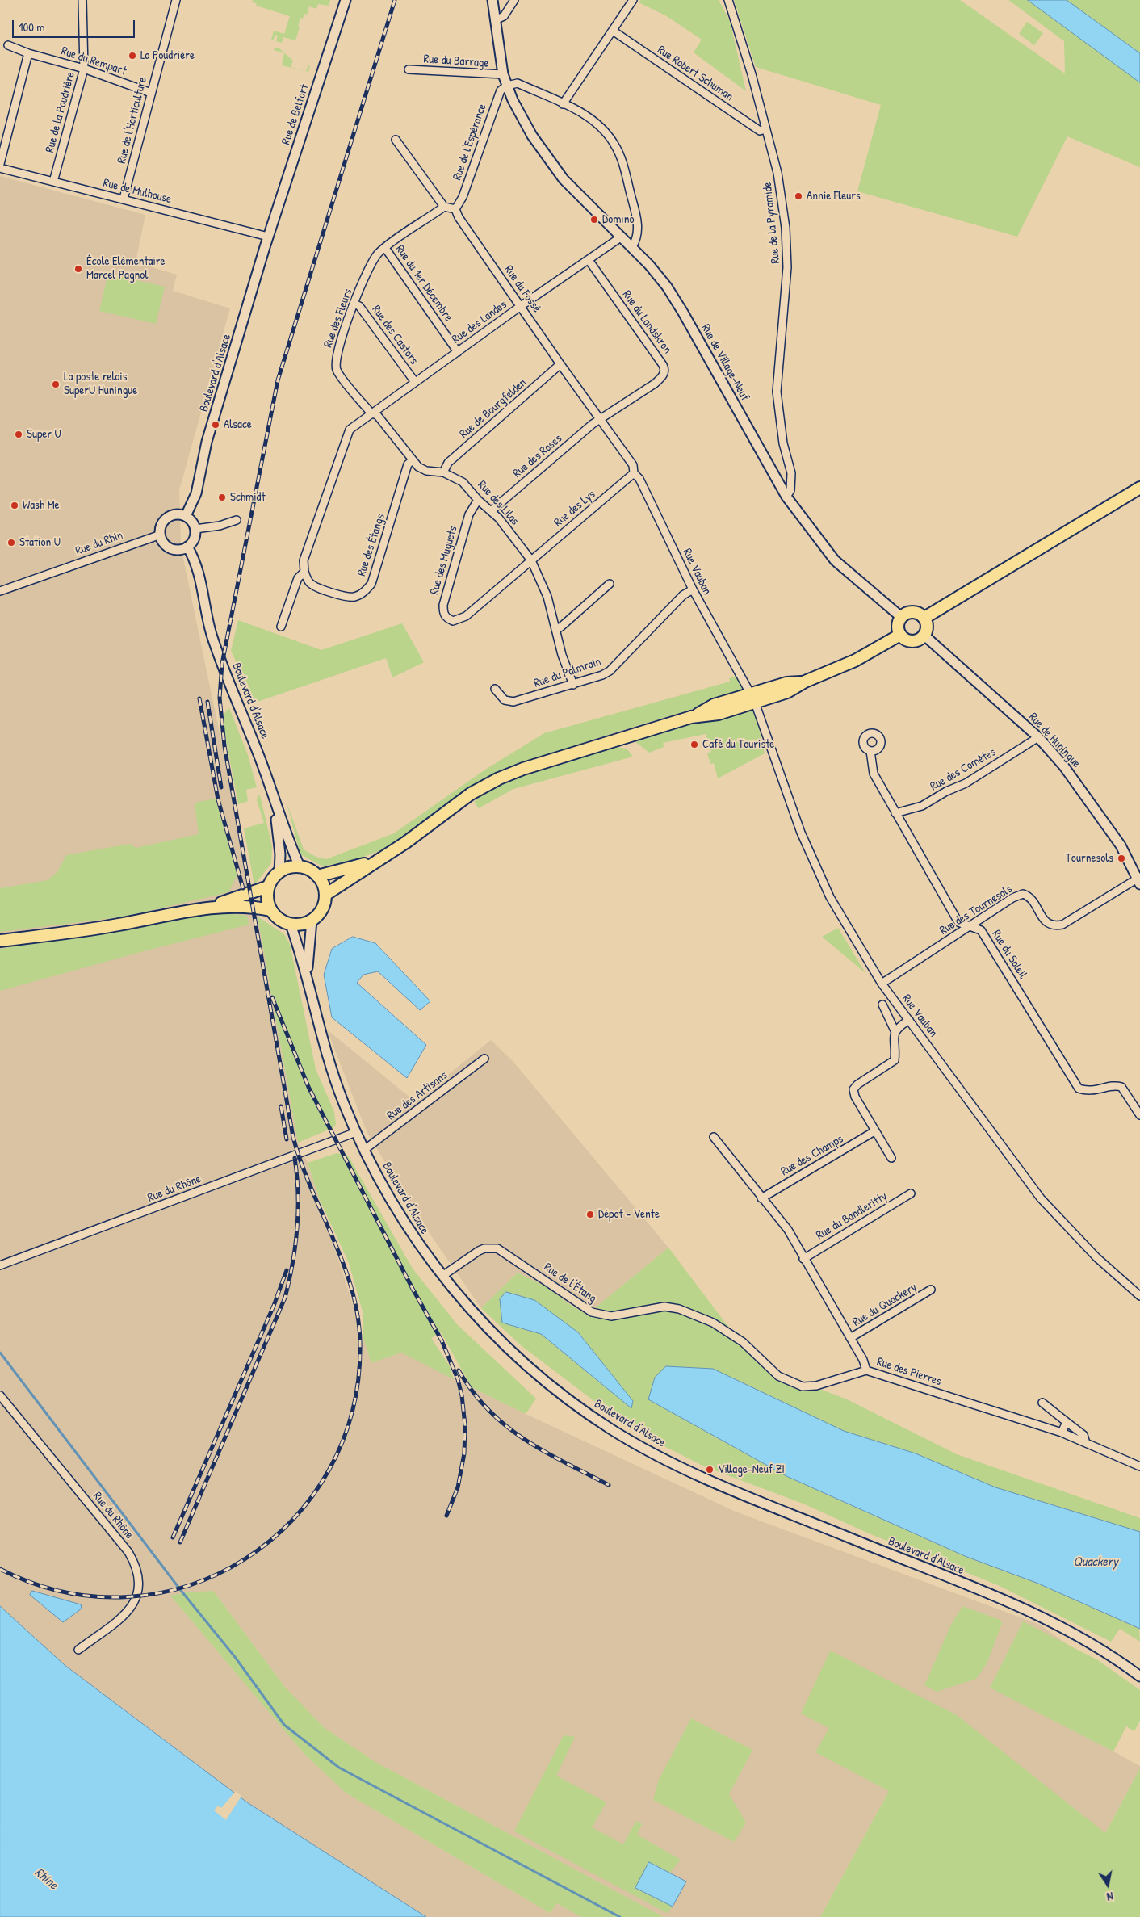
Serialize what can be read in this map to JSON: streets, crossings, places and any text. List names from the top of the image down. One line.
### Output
{"streets":{"street":["Rue du Rempart","Rue du Barrage","Rue Robert Schuman","Rue de la Poudrière","Rue de Belfort","Rue de l'Horticulture","Rue de l'Espérance","Rue de Mulhouse","Rue de la Pyramide","Rue du 1er Décembre","Rue du Fossé","Rue des Fleurs","Rue des Landes","Rue du Landskron","Rue des Castors","Rue de Village-Neuf","Boulevard d'Alsace","Rue de Bourgfelden","Rue des Roses","Rue des Lilas","Rue des Lys","Rue du Rhin","Rue des Étangs","Rue des Muguets","Rue Vauban","Rue du Palmrain","Rue de Huningue","Rue des Comètes","Rue des Tournesols","Rue du Soleil","Rue des Artisans","Rue des Champs","Rue du Rhône","Rue du Bandleritty","Rue de l'Étang","Rue du Quackery","Rue des Pierres"]},"crossings":[["Rue du Rempart","Rue de la Poudrière"],["Rue du Rempart","Rue de l'Horticulture"],["Rue du Barrage","Rue de Village-Neuf"],["Rue Robert Schuman","Rue de la Pyramide"],["Rue de la Poudrière","Rue de Mulhouse"],["Rue de Belfort","Rue de Mulhouse"],["Rue de Belfort","Boulevard d'Alsace"],["Rue de l'Horticulture","Rue de Mulhouse"],["Rue de l'Espérance","Rue du Fossé"],["Rue de l'Espérance","Rue de Village-Neuf"],["Rue de Mulhouse","Boulevard d'Alsace"],["Rue de la Pyramide","Rue de Village-Neuf"],["Rue du 1er Décembre","Rue des Fleurs"],["Rue du 1er Décembre","Rue des Landes"],["Rue du Fossé","Rue des Landes"],["Rue du Fossé","Rue du Landskron"],["Rue du Fossé","Rue de Bourgfelden"],["Rue du Fossé","Rue des Roses"],["Rue du Fossé","Rue Vauban"],["Rue des Fleurs","Rue des Landes"],["Rue des Fleurs","Rue des Castors"],["Rue des Fleurs","Rue de Bourgfelden"],["Rue des Fleurs","Rue des Lilas"],["Rue des Fleurs","Rue des Étangs"],["Rue des Landes","Rue du Landskron"],["Rue des Landes","Rue des Castors"],["Rue des Landes","Rue de Village-Neuf"],["Rue du Landskron","Rue des Roses"],["Boulevard d'Alsace","Rue du Rhin"],["Boulevard d'Alsace","Rue des Artisans"],["Boulevard d'Alsace","Rue du Rhône"],["Boulevard d'Alsace","Rue de l'Étang"],["Rue de Bourgfelden","Rue des Lilas"],["Rue des Roses","Rue des Lilas"],["Rue des Lilas","Rue des Lys"],["Rue des Lilas","Rue des Muguets"],["Rue des Lilas","Rue du Palmrain"],["Rue des Lys","Rue des Muguets"],["Rue des Lys","Rue Vauban"],["Rue Vauban","Rue du Palmrain"],["Rue Vauban","Rue des Tournesols"],["Rue de Huningue","Rue des Comètes"],["Rue de Huningue","Rue des Tournesols"],["Rue des Comètes","Rue du Soleil"],["Rue des Tournesols","Rue du Soleil"],["Rue des Champs","Rue des Pierres"],["Rue du Bandleritty","Rue des Pierres"],["Rue de l'Étang","Rue des Pierres"],["Rue du Quackery","Rue des Pierres"]],"water":["Quackery","Rhine"],"places":["La Poudrière","Annie Fleurs","Domino","École Elémentaire Marcel Pagnol","La poste relais SuperU Huningue","Alsace","Super U","Schmidt","Wash Me","Station U","Café du Touriste","Tournesols","Dépot - Vente","Village-Neuf ZI"],"scale_bar":"100 m","north":"bottom"}
